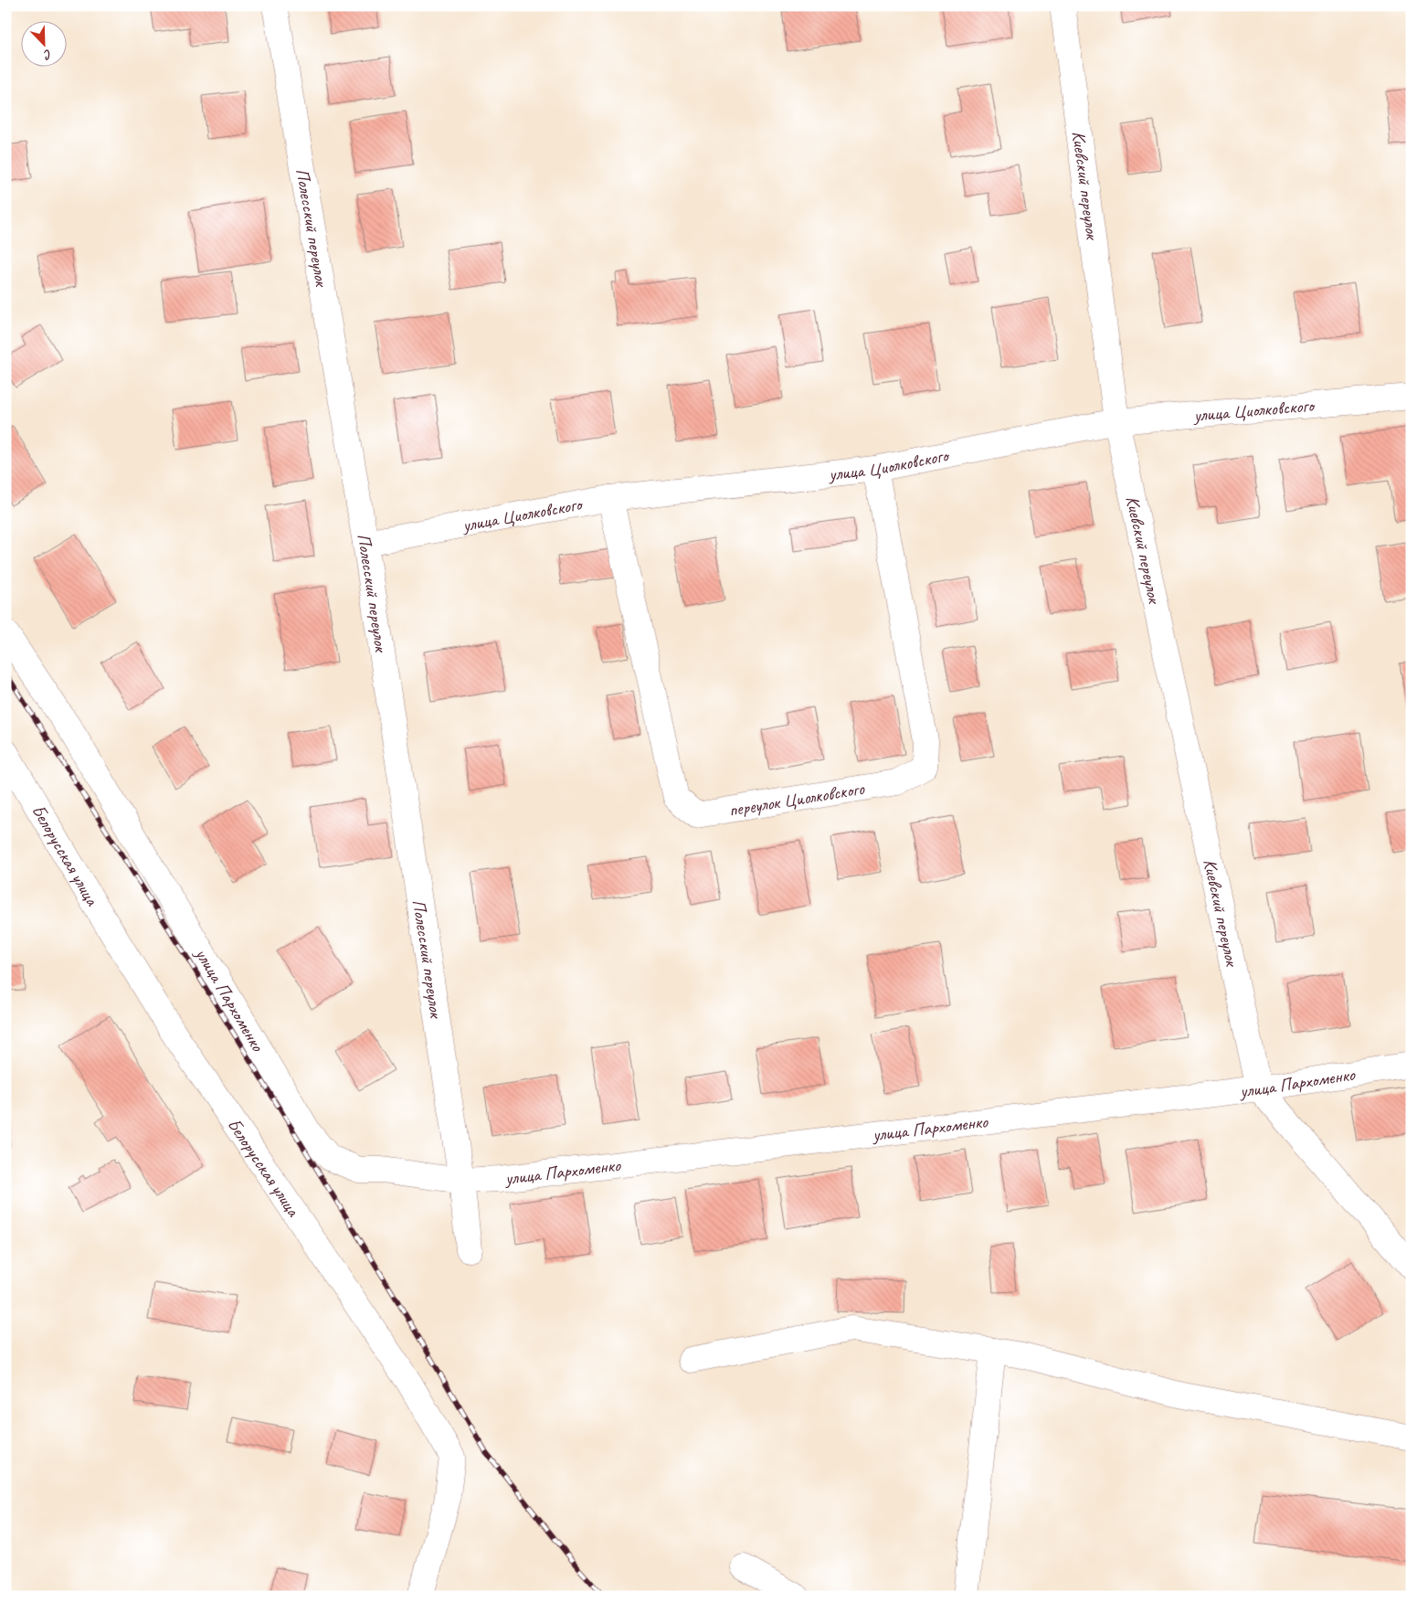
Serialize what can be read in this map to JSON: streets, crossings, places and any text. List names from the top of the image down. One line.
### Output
{"streets":{"street":["Киевский переулок","Полесский переулок","улица Циолковского","переулок Циолковского","Белорусская улица","улица Пархоменко"]},"crossings":[["Киевский переулок","улица Циолковского"],["Киевский переулок","улица Пархоменко"],["Полесский переулок","улица Циолковского"],["Полесский переулок","улица Пархоменко"],["улица Циолковского","переулок Циолковского"]],"north":"bottom right"}
